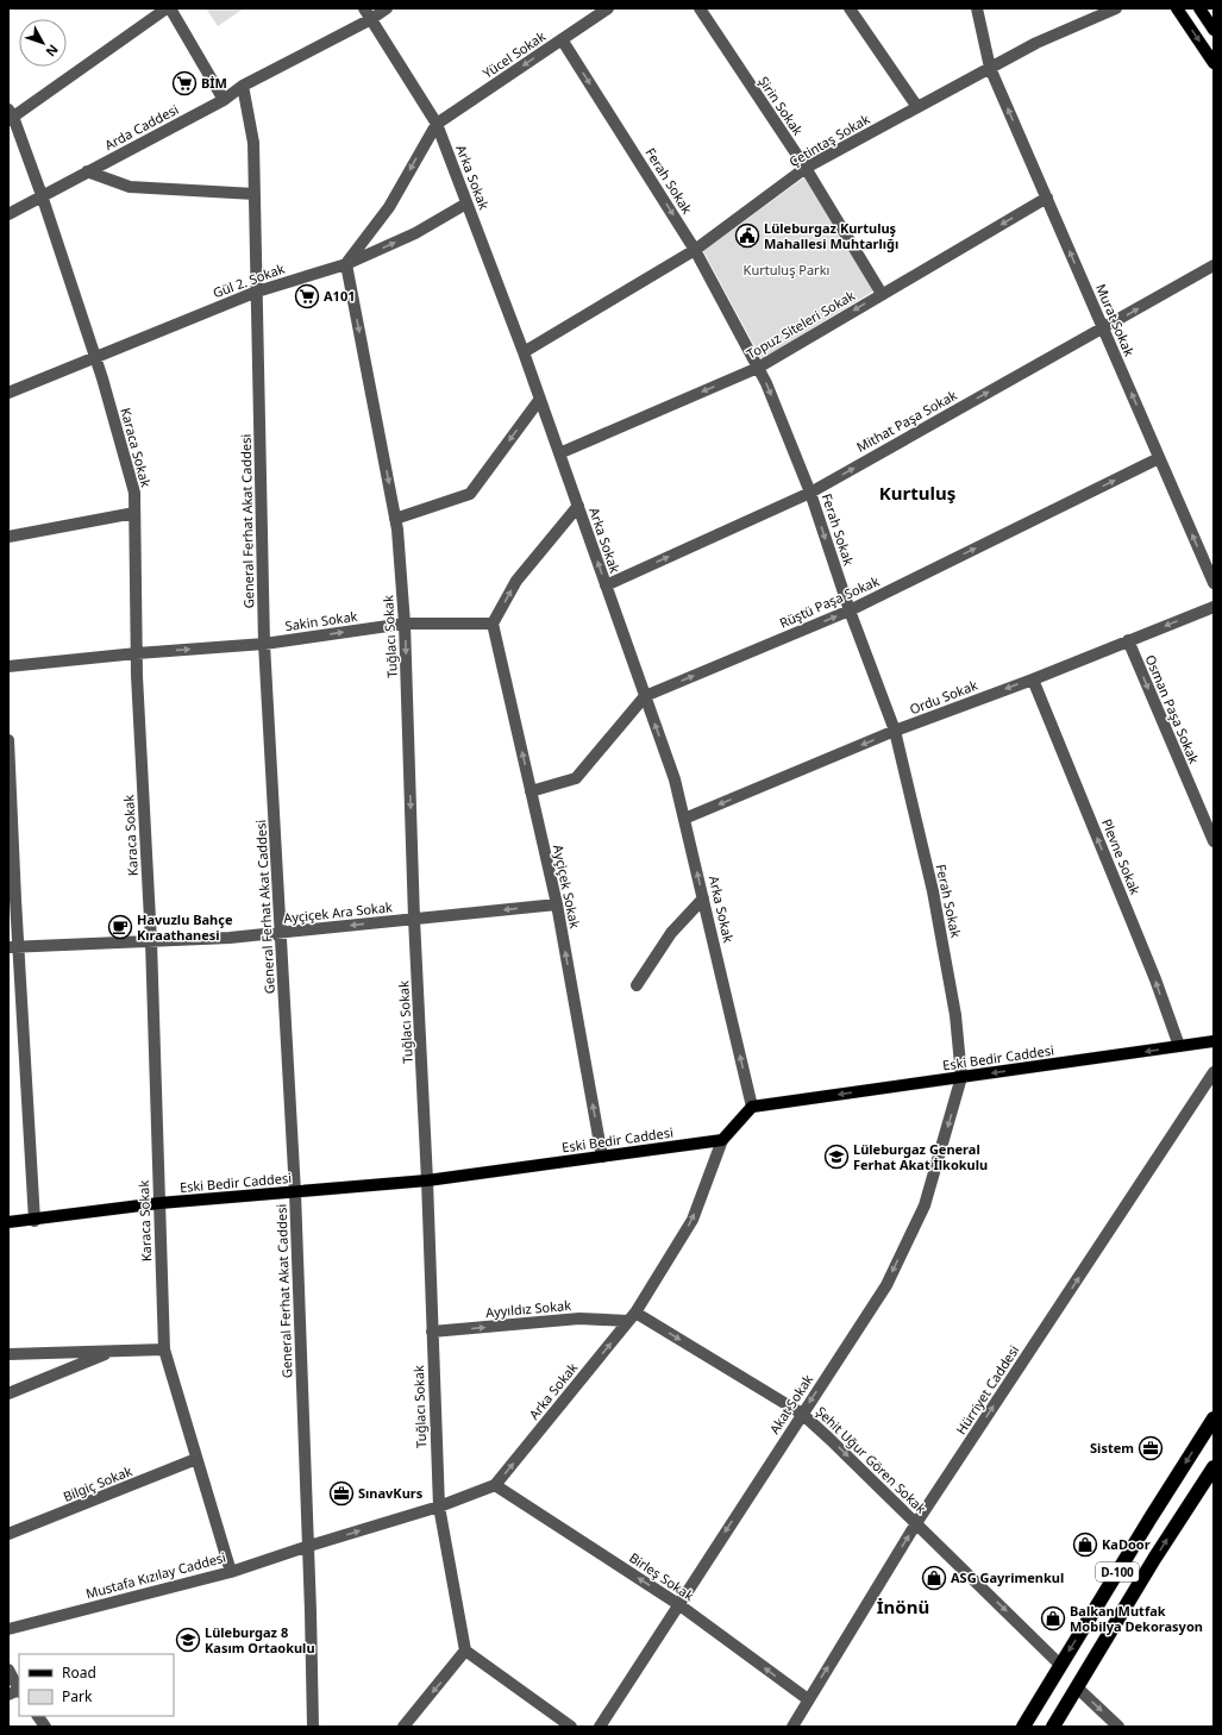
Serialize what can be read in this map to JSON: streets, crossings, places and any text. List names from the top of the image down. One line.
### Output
{"streets":{"highway":["D-100"],"main road":["Eski Bedir Caddesi"],"street":["Yücel Sokak","Şirin Sokak","Arda Caddesi","Çetintaş Sokak","Arka Sokak","Ferah Sokak","Gül 2. Sokak","Murat Sokak","Topuz Siteleri Sokak","Mithat Paşa Sokak","Karaca Sokak","General Ferhat Akat Caddesi","Rüştü Paşa Sokak","Sakin Sokak","Tuğlacı Sokak","Ordu Sokak","Osman Paşa Sokak","Plevne Sokak","Ayçiçek Sokak","Ayçiçek Ara Sokak","Ayyıldız Sokak","Hürriyet Caddesi","Akat Sokak","Şehit Uğur Gören Sokak","Bilgiç Sokak","Mustafa Kızılay Caddesi","Birleş Sokak"]},"crossings":[["Yücel Sokak","Arka Sokak"],["Yücel Sokak","Ferah Sokak"],["Şirin Sokak","Çetintaş Sokak"],["Şirin Sokak","Topuz Siteleri Sokak"],["Arda Caddesi","Arka Sokak"],["Arda Caddesi","Karaca Sokak"],["Arda Caddesi","General Ferhat Akat Caddesi"],["Çetintaş Sokak","Arka Sokak"],["Çetintaş Sokak","Ferah Sokak"],["Çetintaş Sokak","Murat Sokak"],["Arka Sokak","Gül 2. Sokak"],["Arka Sokak","Topuz Siteleri Sokak"],["Arka Sokak","Mithat Paşa Sokak"],["Arka Sokak","General Ferhat Akat Caddesi"],["Arka Sokak","Rüştü Paşa Sokak"],["Arka Sokak","Tuğlacı Sokak"],["Arka Sokak","Ordu Sokak"],["Arka Sokak","Eski Bedir Caddesi"],["Arka Sokak","Ayyıldız Sokak"],["Arka Sokak","Şehit Uğur Gören Sokak"],["Arka Sokak","Mustafa Kızılay Caddesi"],["Arka Sokak","Birleş Sokak"],["Ferah Sokak","Topuz Siteleri Sokak"],["Ferah Sokak","Mithat Paşa Sokak"],["Ferah Sokak","Rüştü Paşa Sokak"],["Ferah Sokak","Ordu Sokak"],["Ferah Sokak","Eski Bedir Caddesi"],["Ferah Sokak","Akat Sokak"],["Gül 2. Sokak","Karaca Sokak"],["Gül 2. Sokak","General Ferhat Akat Caddesi"],["Gül 2. Sokak","Tuğlacı Sokak"],["Murat Sokak","Topuz Siteleri Sokak"],["Murat Sokak","Mithat Paşa Sokak"],["Murat Sokak","Rüştü Paşa Sokak"],["Karaca Sokak","Sakin Sokak"],["Karaca Sokak","Ayçiçek Ara Sokak"],["Karaca Sokak","Eski Bedir Caddesi"],["Karaca Sokak","Bilgiç Sokak"],["Karaca Sokak","Mustafa Kızılay Caddesi"],["General Ferhat Akat Caddesi","Sakin Sokak"],["General Ferhat Akat Caddesi","Ayçiçek Ara Sokak"],["General Ferhat Akat Caddesi","Eski Bedir Caddesi"],["General Ferhat Akat Caddesi","Mustafa Kızılay Caddesi"],["Rüştü Paşa Sokak","Ayçiçek Sokak"],["Sakin Sokak","Tuğlacı Sokak"],["Sakin Sokak","Ayçiçek Sokak"],["Tuğlacı Sokak","Ayçiçek Ara Sokak"],["Tuğlacı Sokak","Eski Bedir Caddesi"],["Tuğlacı Sokak","Ayyıldız Sokak"],["Ordu Sokak","Osman Paşa Sokak"],["Ordu Sokak","Plevne Sokak"],["Plevne Sokak","Eski Bedir Caddesi"],["Ayçiçek Sokak","Ayçiçek Ara Sokak"],["Ayçiçek Sokak","Eski Bedir Caddesi"],["Eski Bedir Caddesi","Akat Sokak"],["Ayyıldız Sokak","Şehit Uğur Gören Sokak"],["Hürriyet Caddesi","Şehit Uğur Gören Sokak"],["Hürriyet Caddesi","Birleş Sokak"],["Akat Sokak","Şehit Uğur Gören Sokak"],["Akat Sokak","Birleş Sokak"],["Şehit Uğur Gören Sokak","D-100"]],"one_way":["Yücel Sokak","Arka Sokak","Ferah Sokak","Murat Sokak","Topuz Siteleri Sokak","Mithat Paşa Sokak","Rüştü Paşa Sokak","Sakin Sokak","Tuğlacı Sokak","Ordu Sokak","Osman Paşa Sokak","Plevne Sokak","Ayçiçek Sokak","Ayçiçek Ara Sokak","Eski Bedir Caddesi","Ayyıldız Sokak","Hürriyet Caddesi","Akat Sokak","Şehit Uğur Gören Sokak","Birleş Sokak"],"districts":["Kurtuluş","İnönü"],"parks":["Kurtuluş Parkı"],"places":{"supermarket":["BİM","A101"],"public building":["Lüleburgaz Kurtuluş Mahallesi Muhtarlığı"],"cafe":["Havuzlu Bahçe Kıraathanesi"],"school or university":["Lüleburgaz General Ferhat Akat İlkokulu","Lüleburgaz 8 Kasım Ortaokulu"],"office":["Sistem","SınavKurs"],"shop":["KaDoor","ASG Gayrimenkul","Balkan Mutfak Mobilya Dekorasyon"]},"legend":["Road","Park"],"north":"bottom right"}
